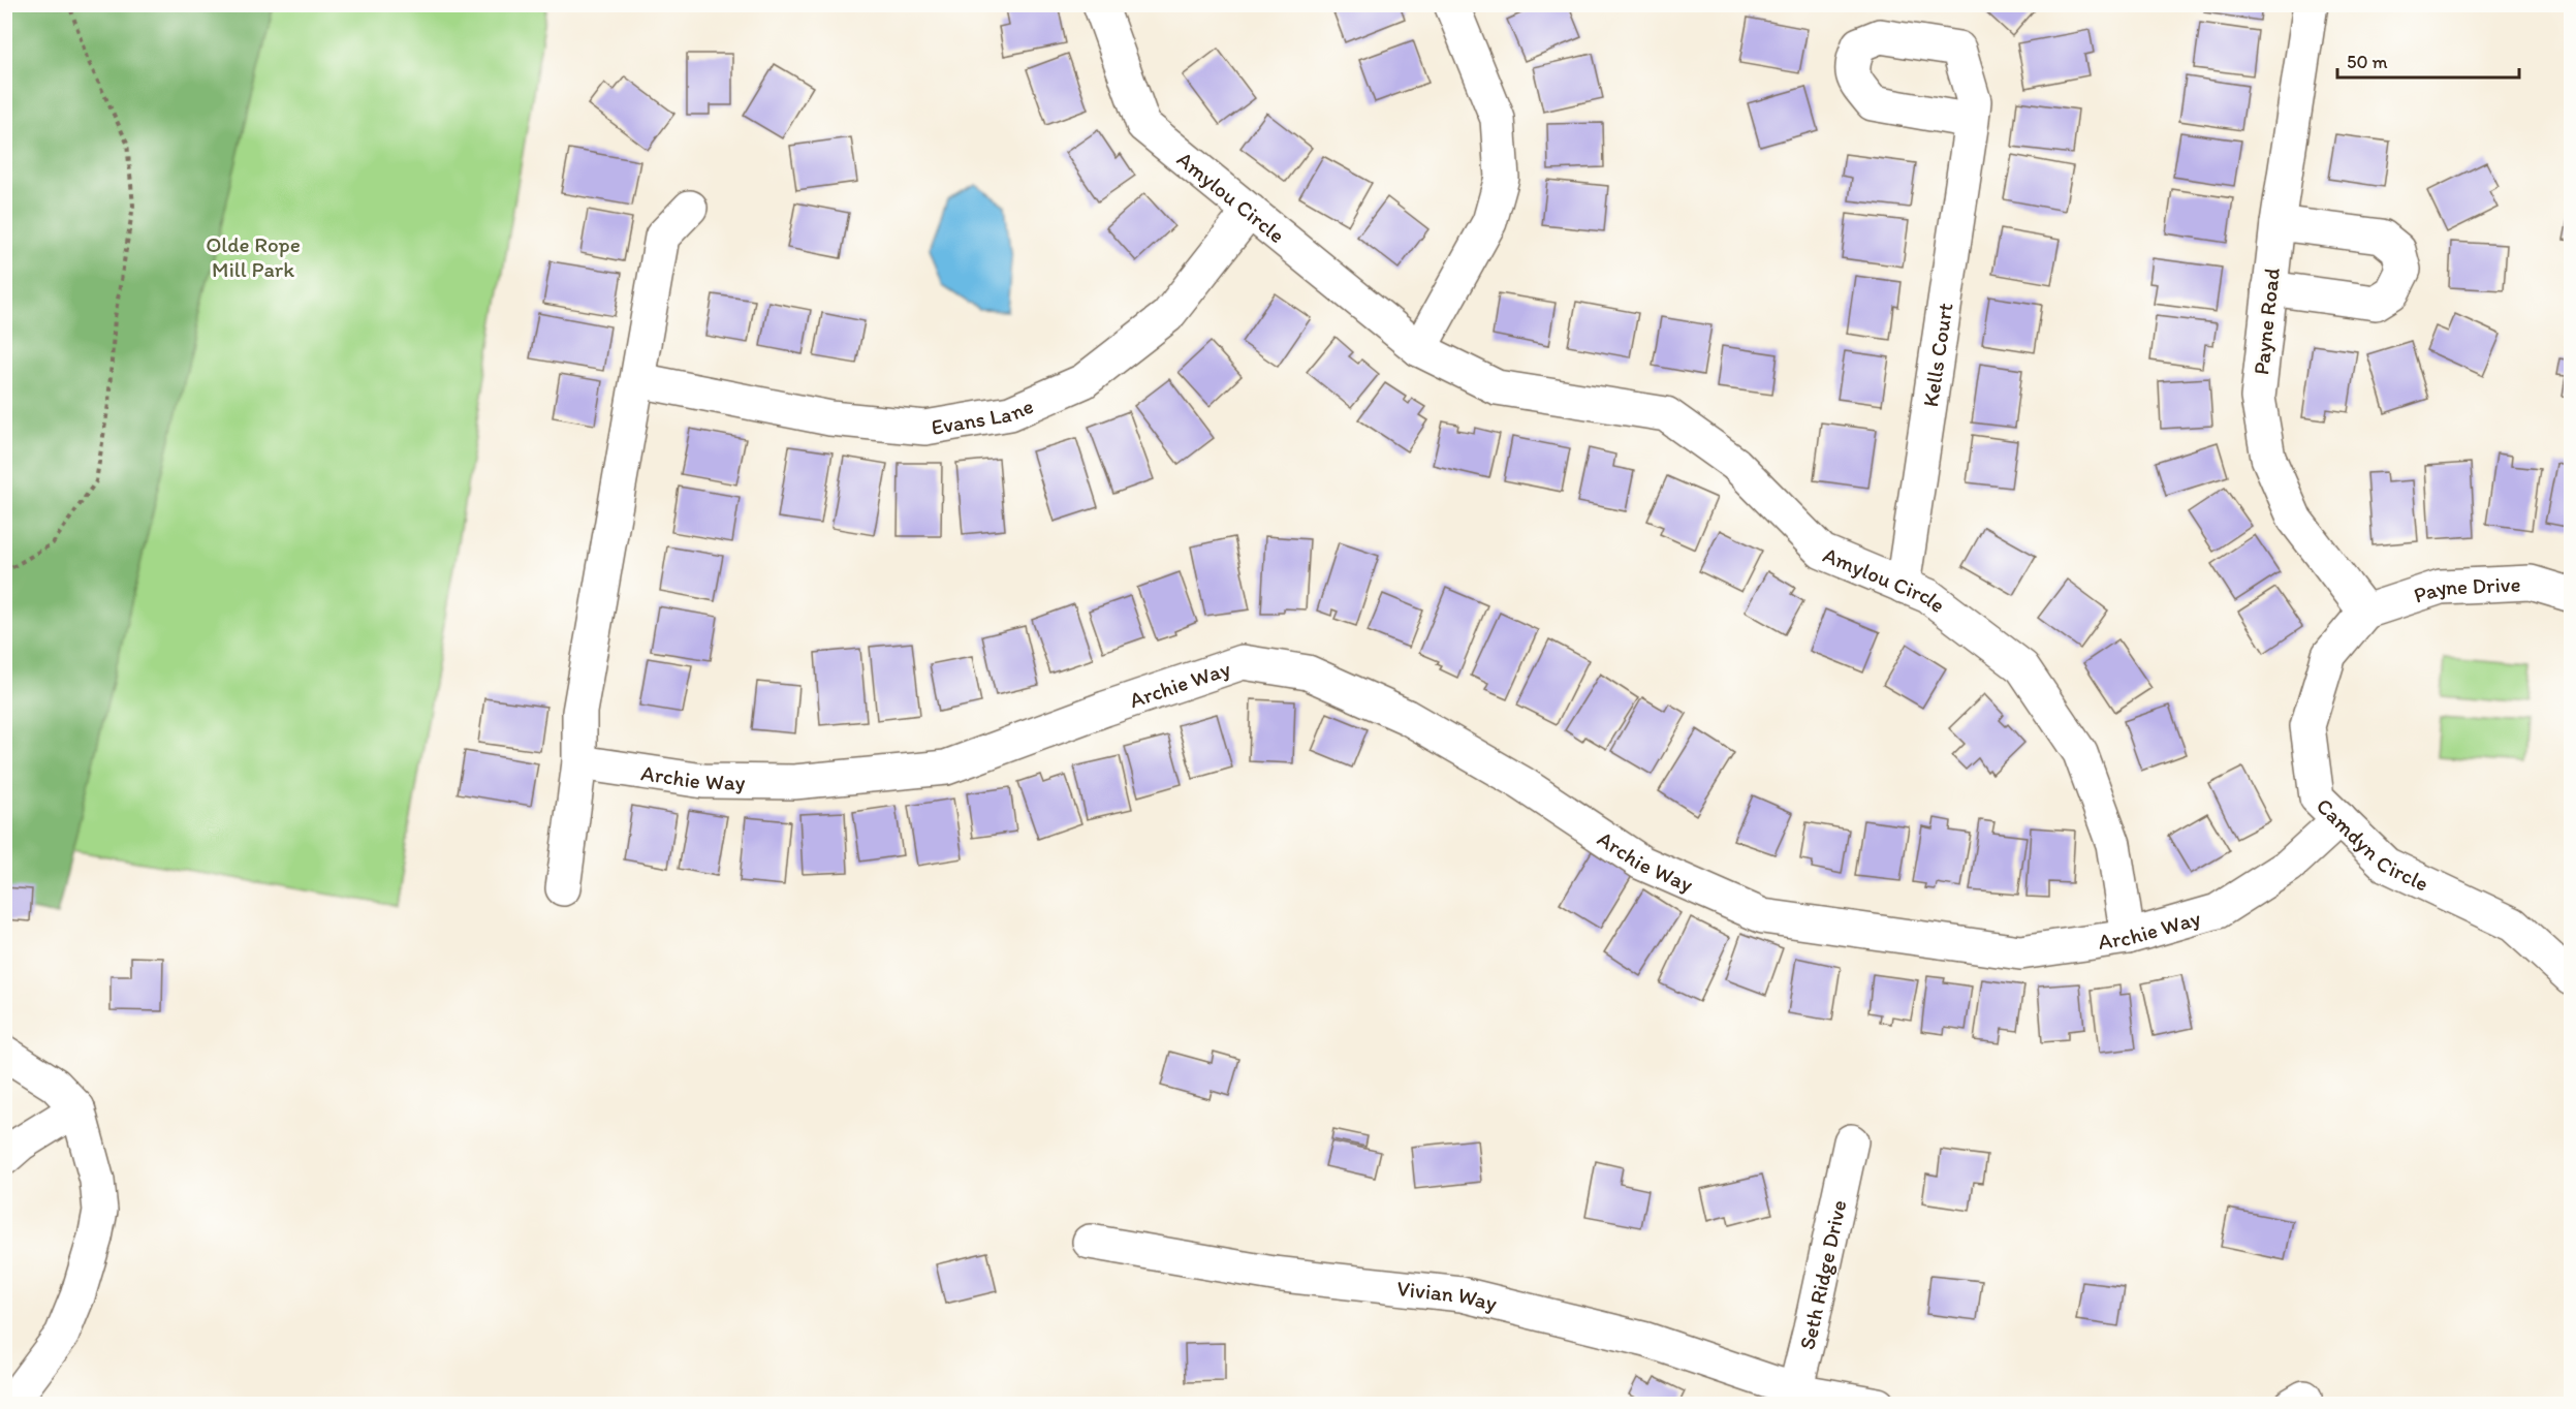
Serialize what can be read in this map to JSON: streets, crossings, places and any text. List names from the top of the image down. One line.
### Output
{"streets":{"street":["Amylou Circle","Payne Road","Kells Court","Evans Lane","Payne Drive","Archie Way","Camdyn Circle","Seth Ridge Drive","Vivian Way"]},"crossings":[["Amylou Circle","Kells Court"],["Amylou Circle","Evans Lane"],["Amylou Circle","Archie Way"],["Payne Road","Payne Drive"],["Payne Road","Camdyn Circle"],["Payne Drive","Camdyn Circle"],["Archie Way","Camdyn Circle"],["Seth Ridge Drive","Vivian Way"]],"parks":["Olde Rope Mill Park"],"scale_bar":"50 m"}
